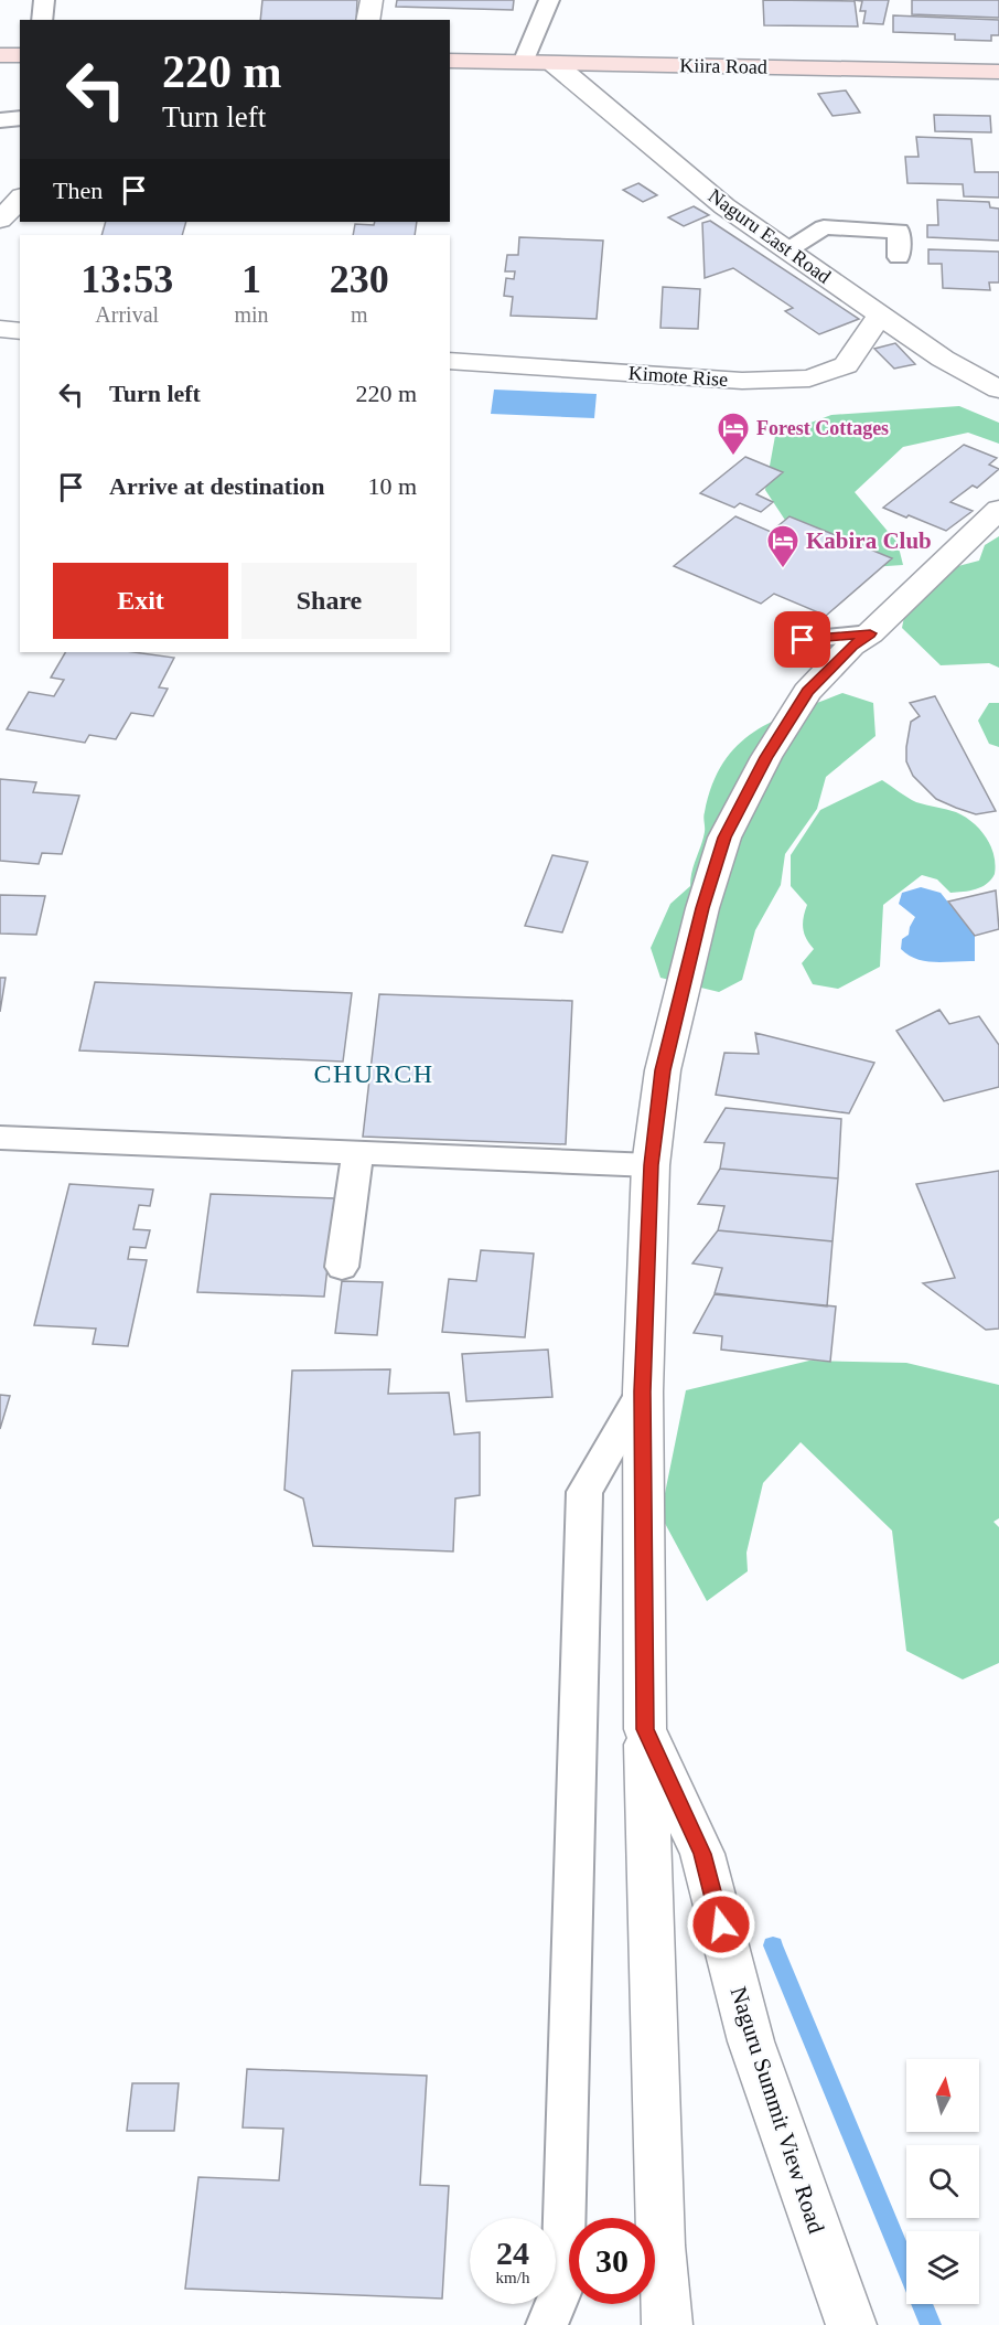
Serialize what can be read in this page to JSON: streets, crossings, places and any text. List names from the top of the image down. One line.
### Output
{"streets":{"main road":["Kiira Road"],"street":["Naguru East Road","Kimote Rise","Naguru Summit View Road"]},"crossings":[["Kiira Road","Naguru East Road"],["Naguru East Road","Kimote Rise"]],"districts":["CHURCH"],"places":{"hotel":["Forest Cottages","Kabira Club"]},"north":"top","page":{"turn":["220 m","Turn left"],"then":"Then","eta":["13:53","Arrival","1","min","230","m"],"list":[{"name":"Turn left","value":"220 m"},{"name":"Arrive at destination","value":"10 m"}],"buttons":["Exit","Share"],"speed":"24 km/h","limit":"30"}}
